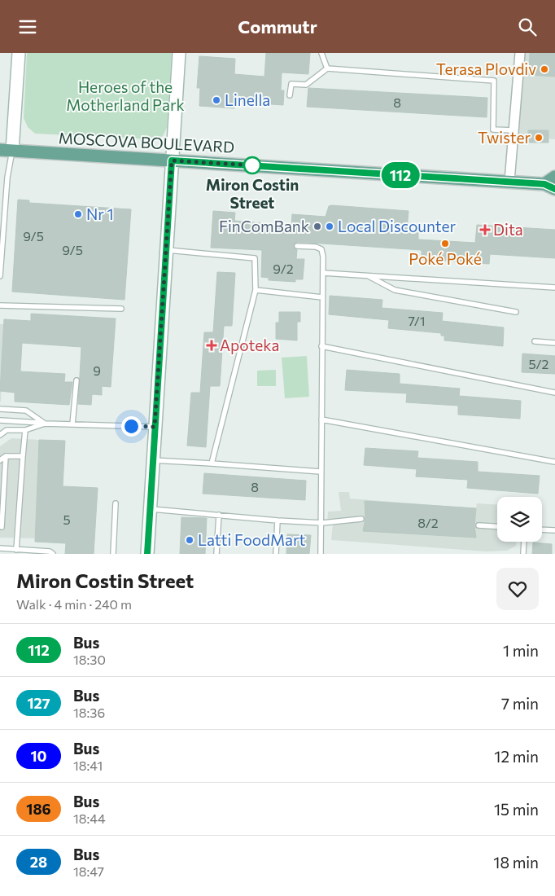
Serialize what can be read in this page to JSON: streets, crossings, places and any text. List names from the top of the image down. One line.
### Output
{"streets":{"main road":["MOSCOVA BOULEVARD"]},"parks":["Heroes of the Motherland Park"],"places":{"other":["Terasa Plovdiv","Linella","Twister","Miron Costin Street","Nr 1","FinComBank","Local Discounter","Poké Poké","Latti FoodMart"],"health":["Dita","Apoteka"]},"lines":["bus line 112"],"house_numbers":["8","9/5","9/5","9/2","7/1","5/2","9","8","5","8/2"],"page":{"header":"Commutr","on_map":"112","heading":["Miron Costin Street","Walk · 4 min · 240 m"],"list":[{"mark":"112","name":"Bus","note":"18:30","value":"1 min"},{"mark":"127","name":"Bus","note":"18:36","value":"7 min"},{"mark":"10","name":"Bus","note":"18:41","value":"12 min"},{"mark":"186","name":"Bus","note":"18:44","value":"15 min"},{"mark":"28","name":"Bus","note":"18:47","value":"18 min"}]}}
